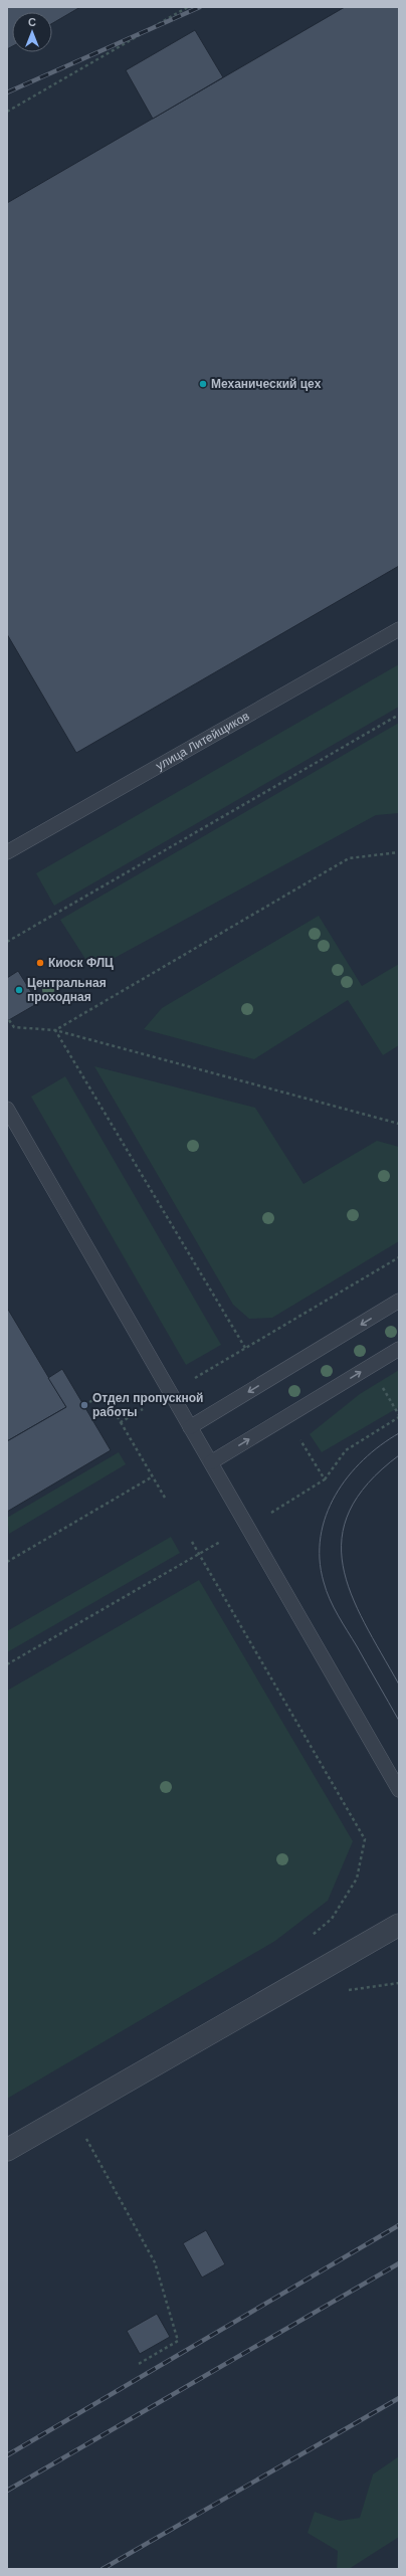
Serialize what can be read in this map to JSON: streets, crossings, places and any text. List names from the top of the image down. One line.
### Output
{"streets":{"lane":["улица Литейщиков"]},"places":["Механический цех","Киоск ФЛЦ","Центральная проходная","Отдел пропускной работы"],"north":"top"}
